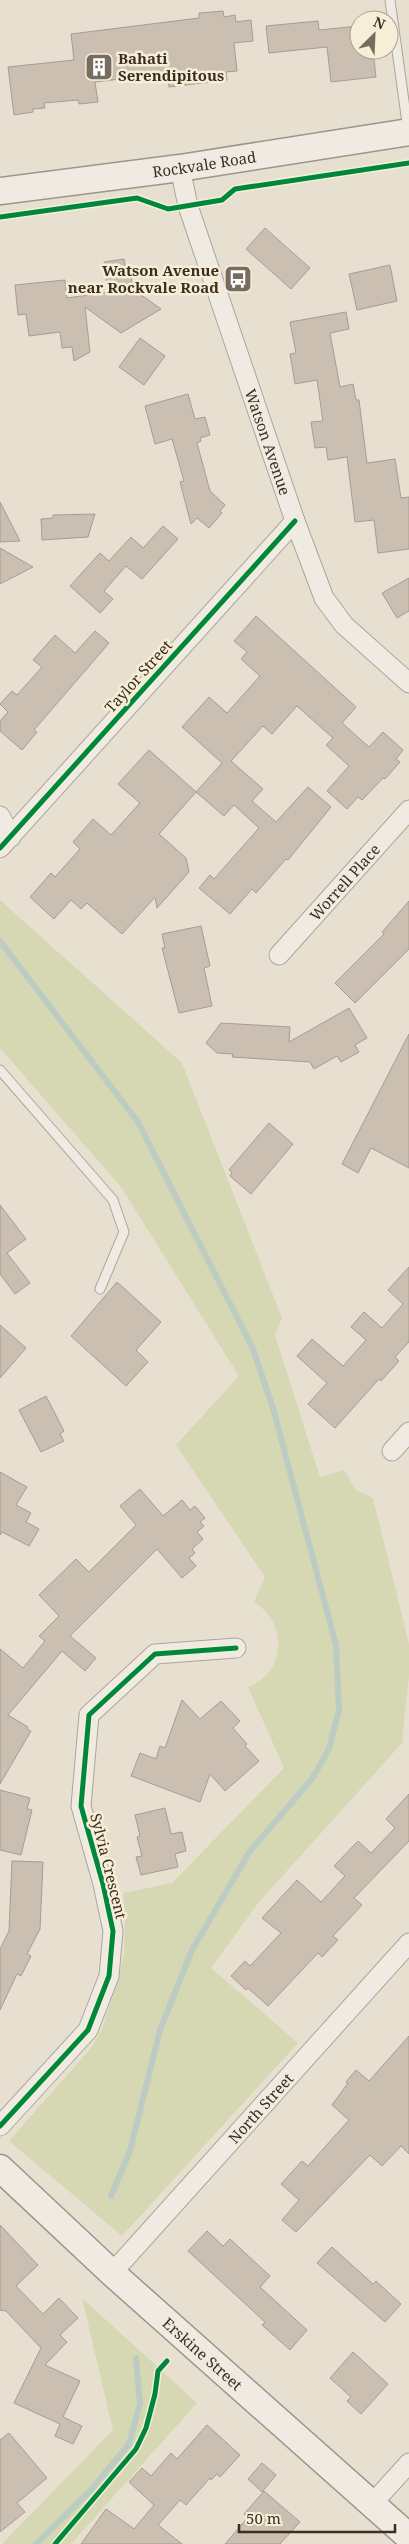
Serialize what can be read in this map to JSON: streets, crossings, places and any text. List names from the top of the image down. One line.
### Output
{"streets":{"street":["Rockvale Road","Watson Avenue","Taylor Street","Worrell Place","Sylvia Crescent","North Street","Erskine Street"]},"crossings":[["Rockvale Road","Watson Avenue"],["Watson Avenue","Taylor Street"],["North Street","Erskine Street"]],"places":{"building":["Bahati Serendipitous"],"bus stop":["Watson Avenue near Rockvale Road"]},"scale_bar":"50 m","north":"top right"}
